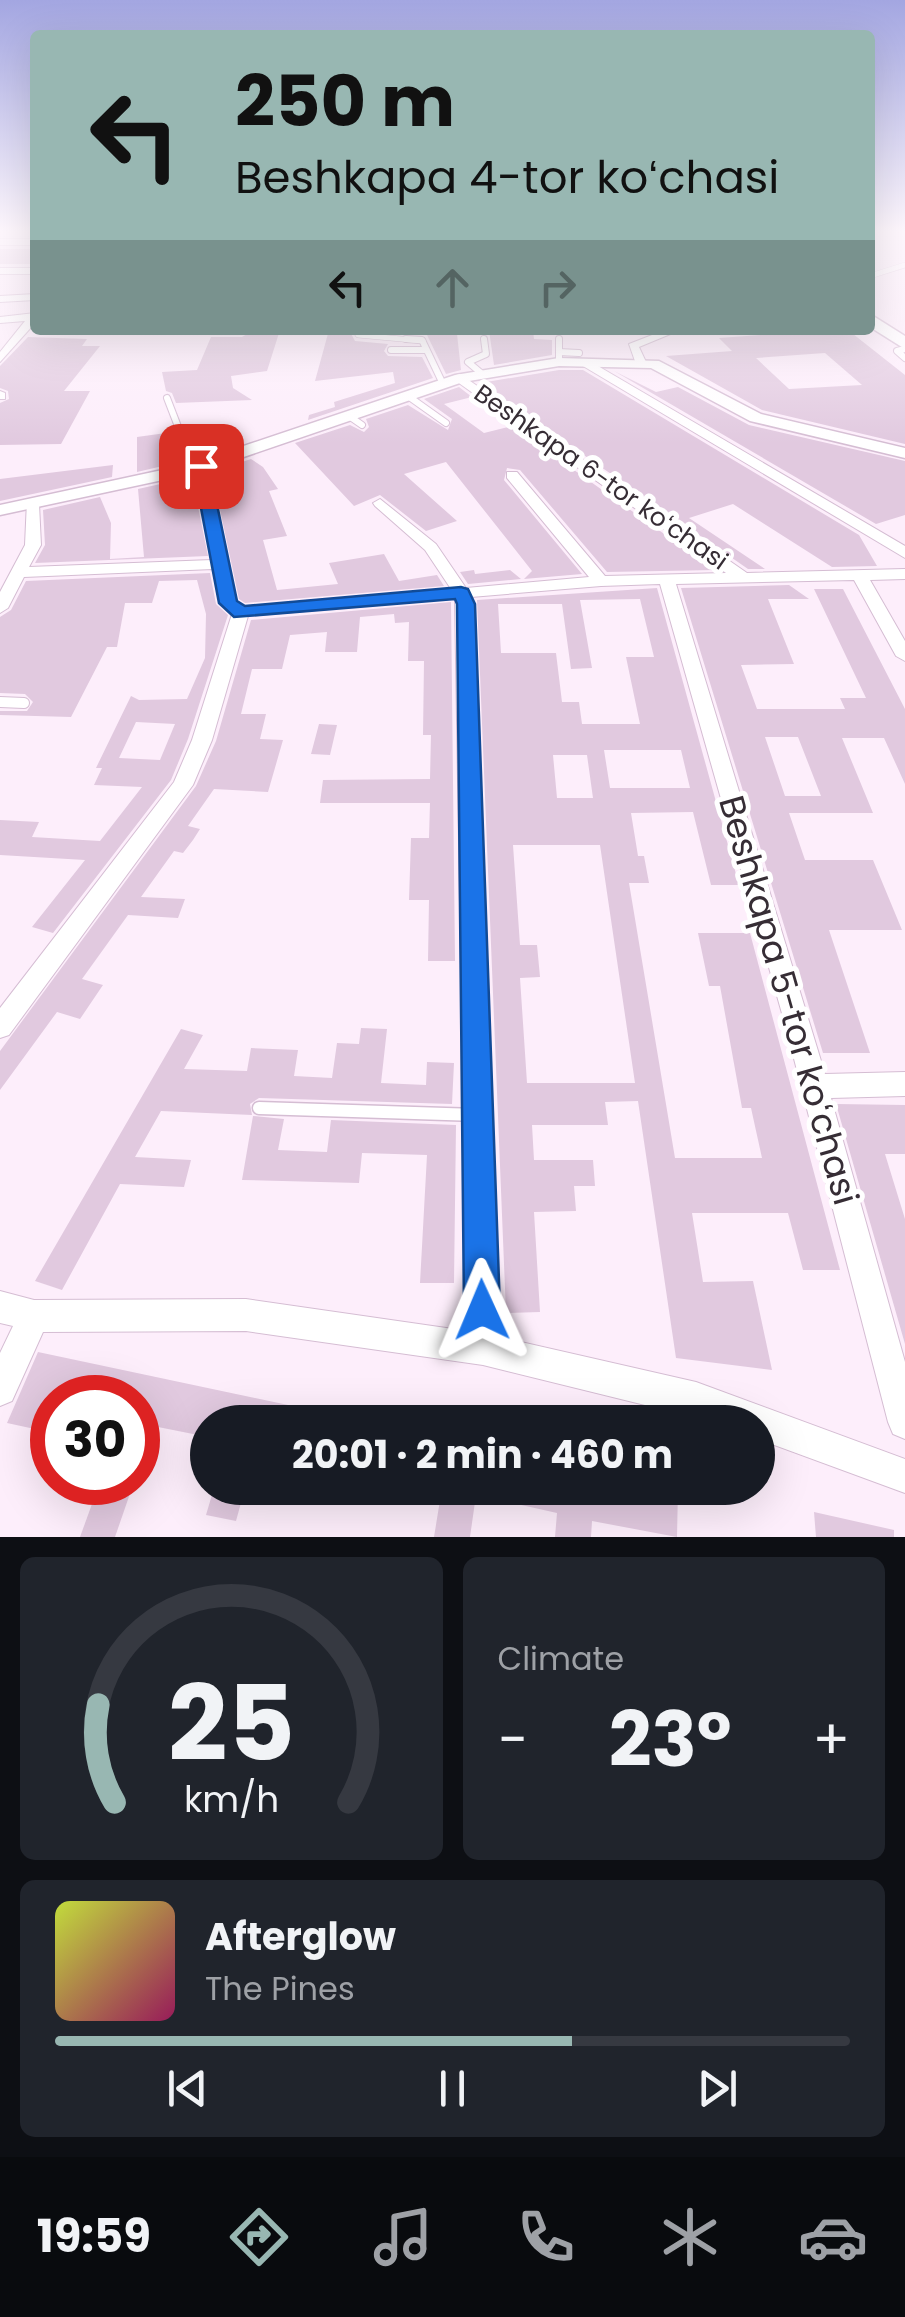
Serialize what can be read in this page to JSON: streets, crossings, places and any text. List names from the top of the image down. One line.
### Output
{"streets":{"street":["Beshkapa 6-tor koʻchasi","Beshkapa 5-tor koʻchasi"]},"page":{"turn":["250 m","Beshkapa 4-tor koʻchasi"],"limit":"30","trip":"20:01 · 2 min · 460 m","tile":"Climate","heat":["−","23°","+"],"song":["Afterglow","The Pines"],"tabs":"19:59","gauge":["25","km/h"]}}
